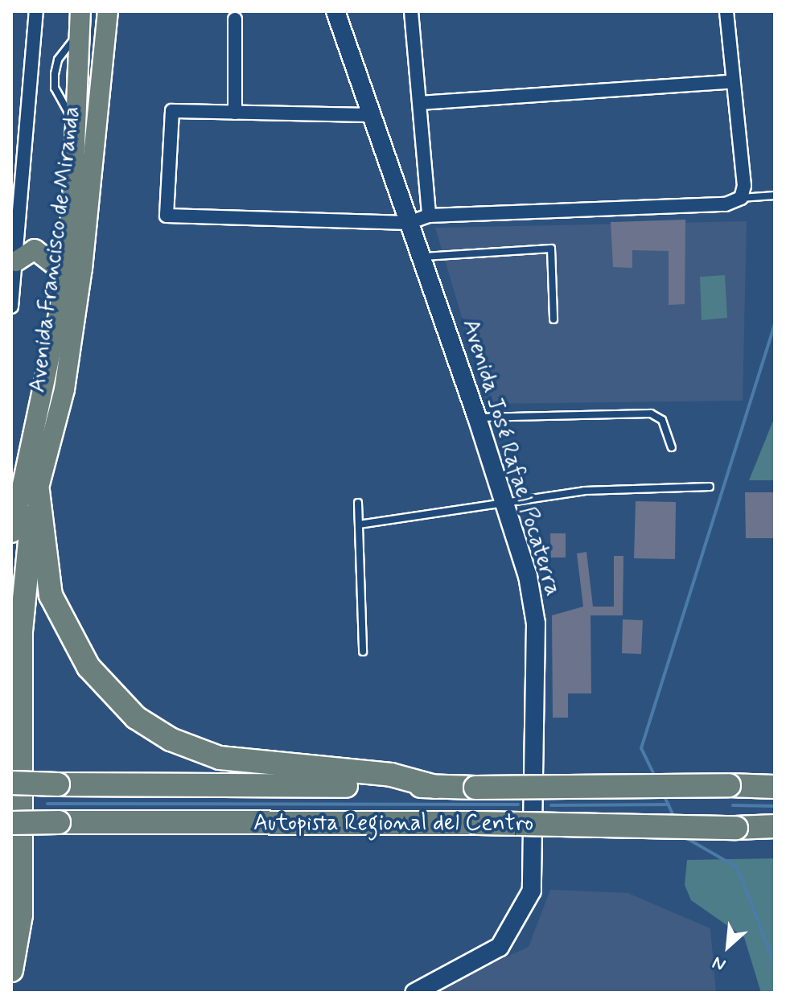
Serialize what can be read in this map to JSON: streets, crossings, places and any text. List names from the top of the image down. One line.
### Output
{"streets":{"highway":["Autopista Regional del Centro"],"main road":["Avenida Francisco de Miranda"],"street":["Avenida José Rafael Pocaterra"]},"north":"bottom left"}
